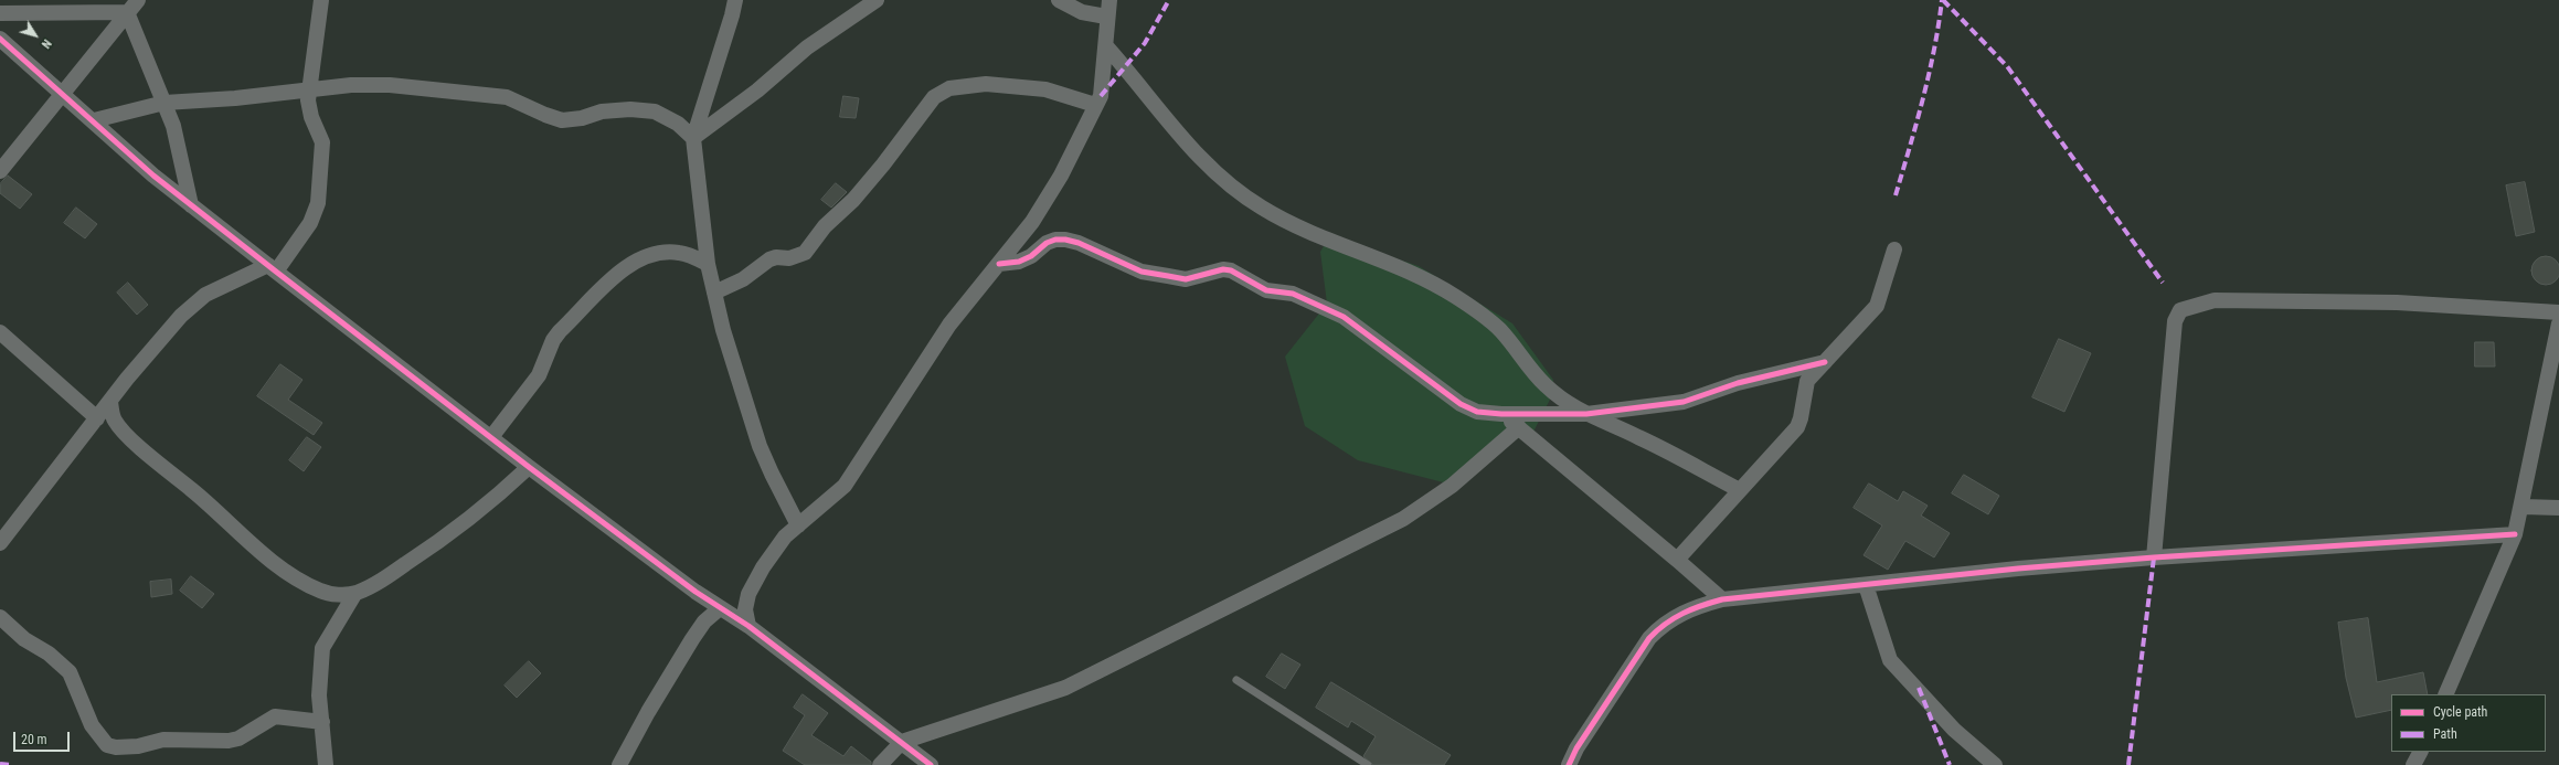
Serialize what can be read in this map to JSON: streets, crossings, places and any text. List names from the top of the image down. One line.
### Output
{"legend":["Cycle path","Path"],"scale_bar":"20 m","north":"bottom right"}
